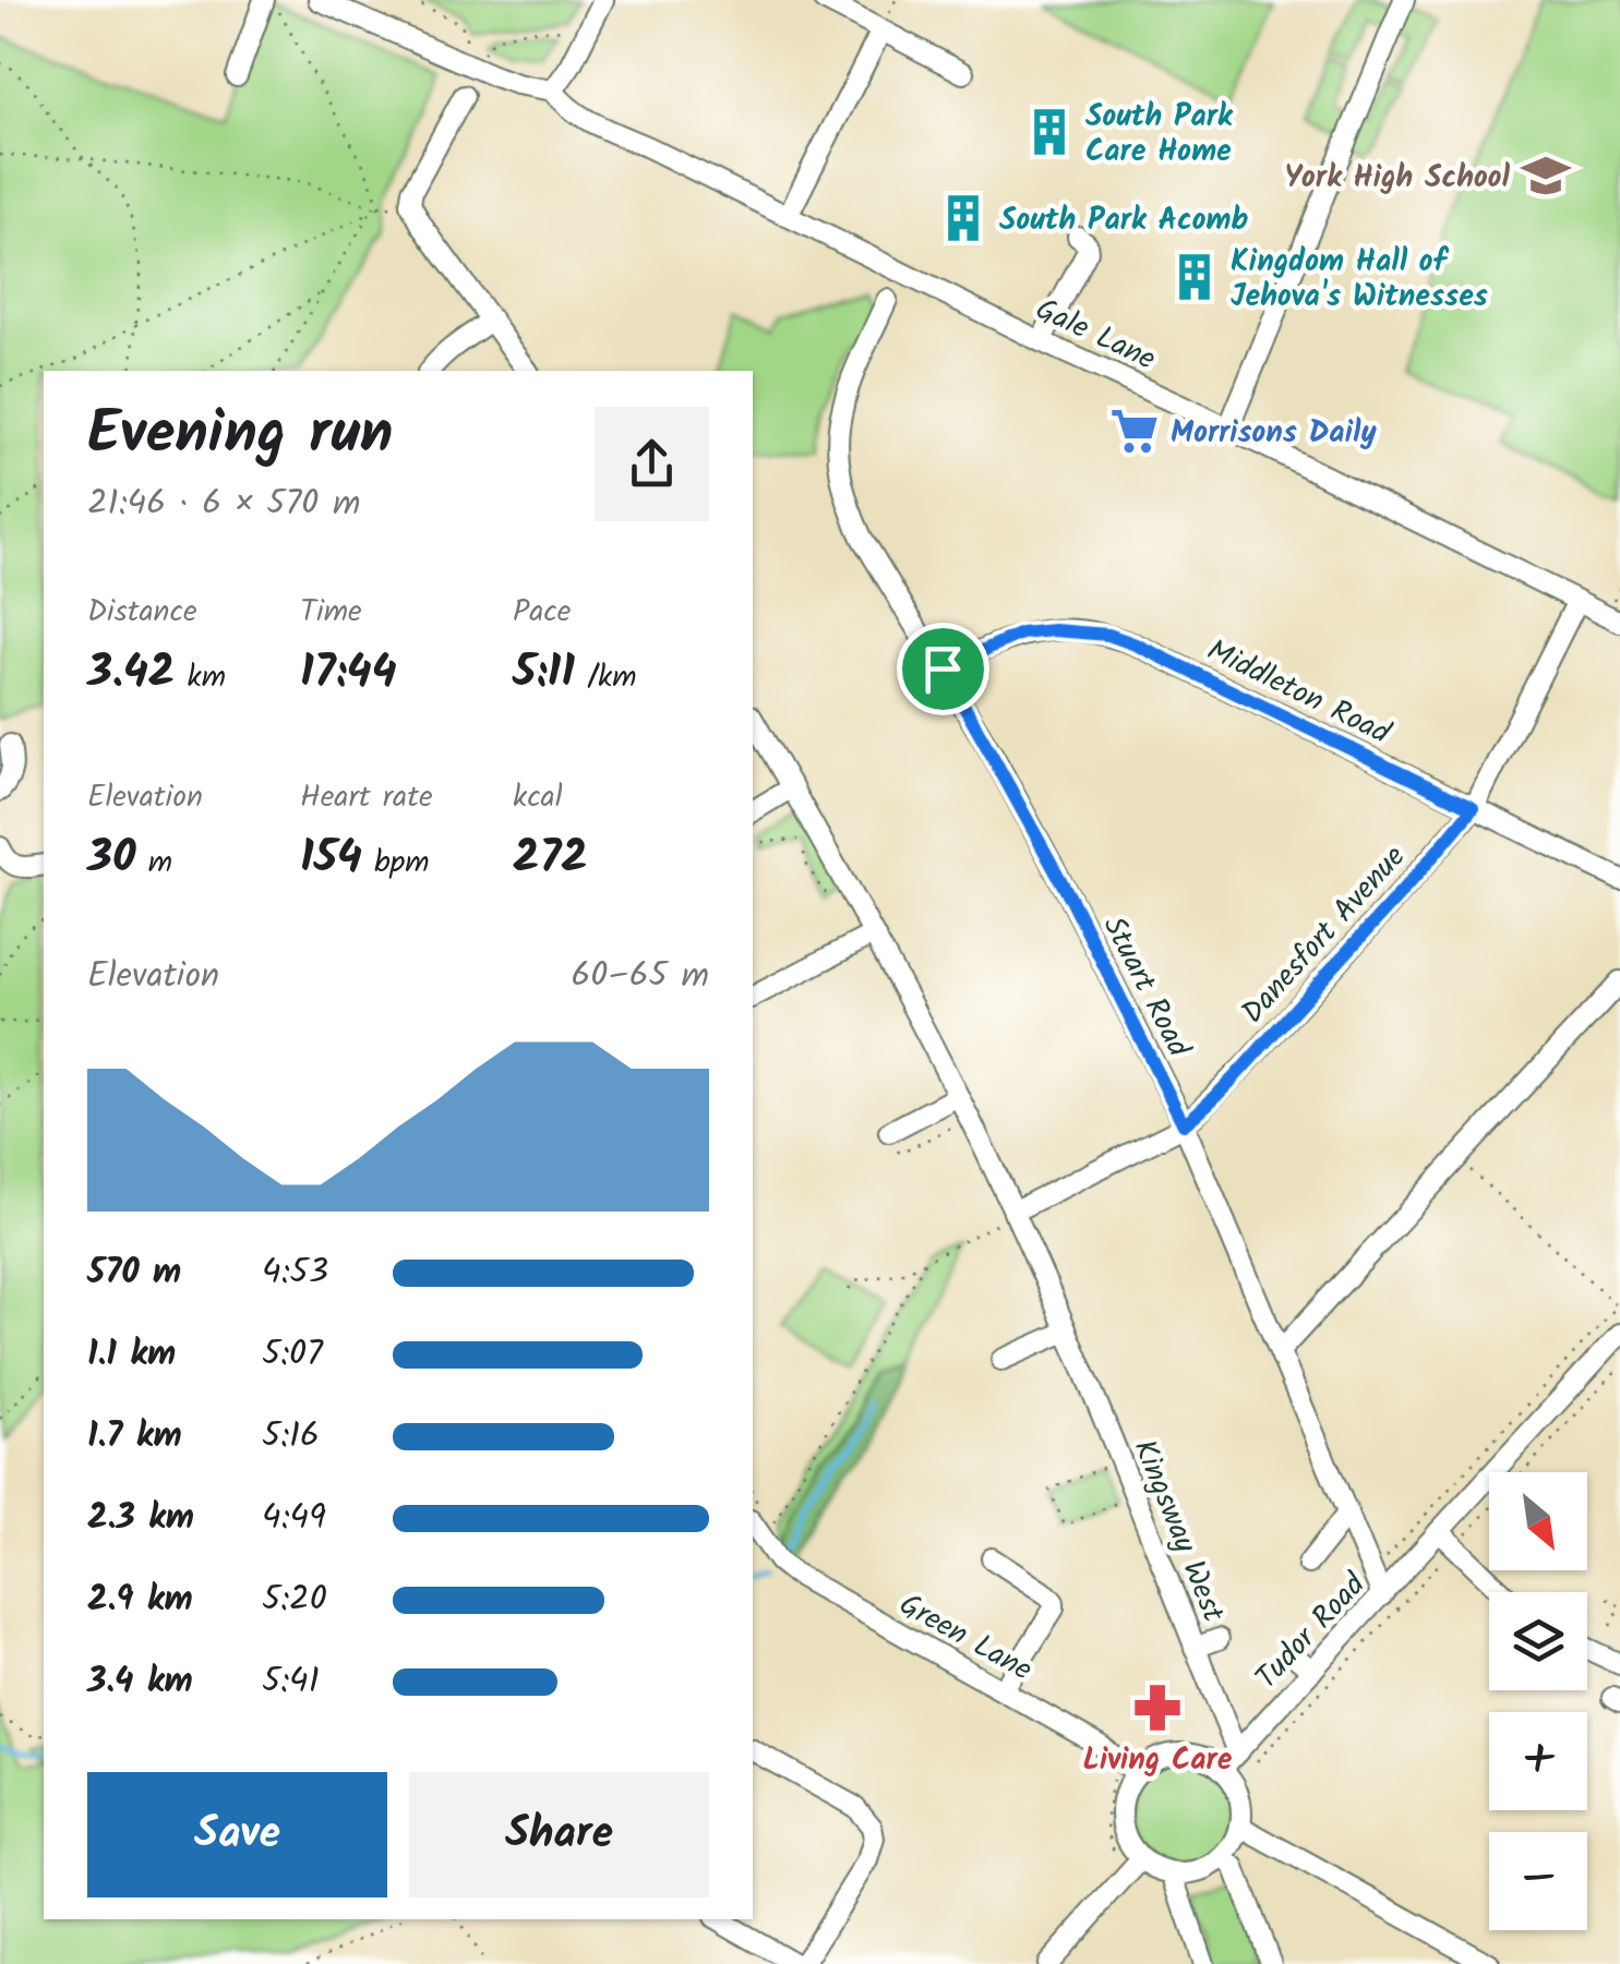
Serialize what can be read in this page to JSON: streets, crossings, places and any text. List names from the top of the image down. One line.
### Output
{"streets":{"street":["Gale Lane","Middleton Road","Danesfort Avenue","Stuart Road","Kingsway West","Tudor Road","Green Lane"]},"crossings":[["Gale Lane","Danesfort Avenue"],["Middleton Road","Danesfort Avenue"],["Middleton Road","Stuart Road"],["Danesfort Avenue","Stuart Road"],["Danesfort Avenue","Kingsway West"],["Stuart Road","Tudor Road"],["Kingsway West","Tudor Road"],["Tudor Road","Green Lane"]],"places":{"building":["South Park Care Home","South Park Acomb","Kingdom Hall of Jehova's Witnesses"],"school or university":["York High School"],"supermarket":["Morrisons Daily"],"pharmacy":["Living Care"]},"north":"bottom right","page":{"heading":["Evening run","21:46 · 6 × 570 m"],"stats":[["Distance","3.42 km"],["Time","17:44"],["Pace","5:11 /km"],["Elevation","30 m"],["Heart rate","154 bpm"],["kcal","272"]],"chart":["Elevation","60–65 m"],"list":[{"name":"570 m","note":"4:53"},{"name":"1.1 km","note":"5:07"},{"name":"1.7 km","note":"5:16"},{"name":"2.3 km","note":"4:49"},{"name":"2.9 km","note":"5:20"},{"name":"3.4 km","note":"5:41"}],"map_buttons":["+","−"],"buttons":["Save","Share"]}}
